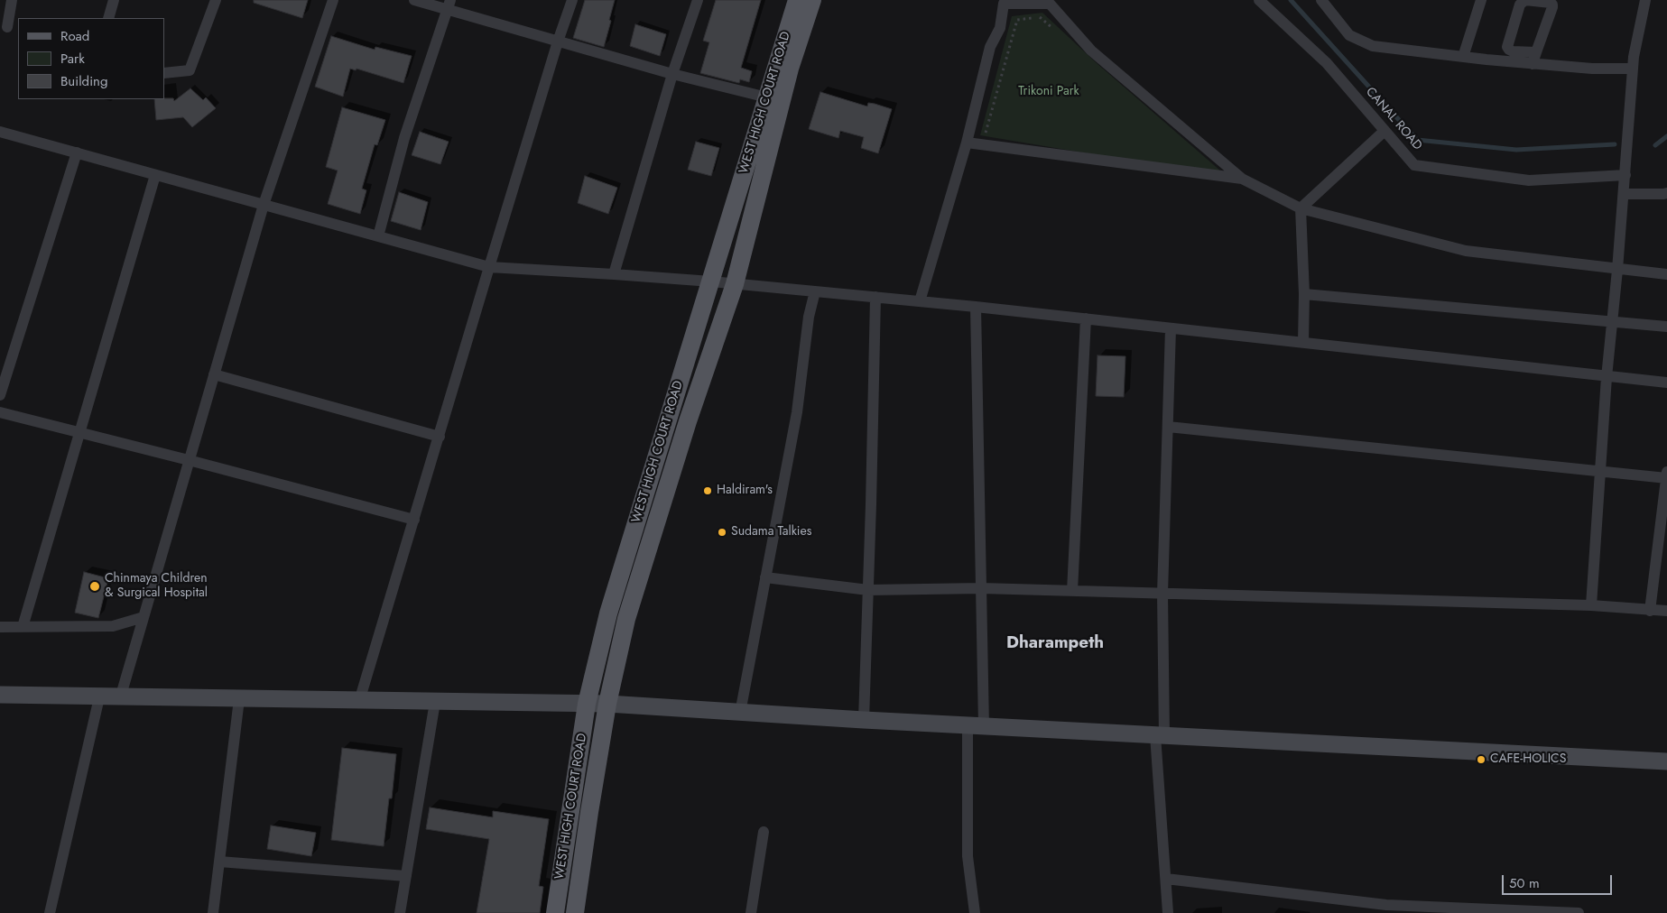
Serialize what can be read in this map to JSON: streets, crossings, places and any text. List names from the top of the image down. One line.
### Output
{"streets":{"main road":["WEST HIGH COURT ROAD"],"street":["CANAL ROAD"]},"districts":["Dharampeth"],"parks":["Trikoni Park"],"places":["Haldiram's","Sudama Talkies","Chinmaya Children & Surgical Hospital","CAFE-HOLICS"],"legend":["Road","Park","Building"],"scale_bar":"50 m"}
